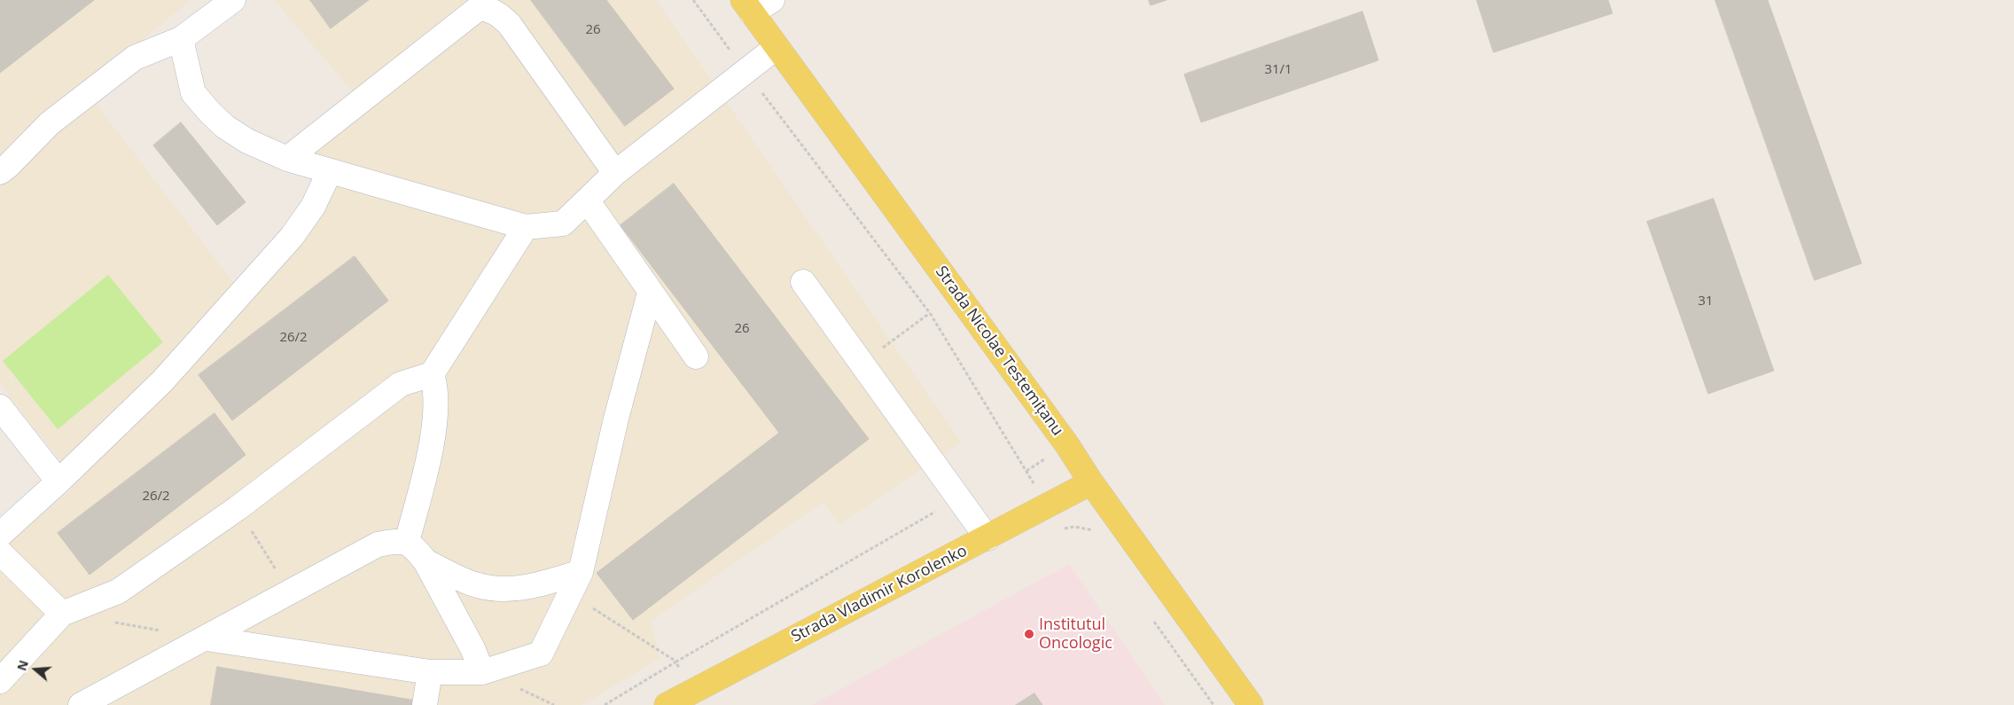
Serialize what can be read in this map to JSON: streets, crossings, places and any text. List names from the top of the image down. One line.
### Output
{"streets":{"main road":["Strada Nicolae Testemițanu","Strada Vladimir Korolenko"]},"crossings":[["Strada Nicolae Testemițanu","Strada Vladimir Korolenko"]],"places":["Institutul Oncologic"],"house_numbers":["26","31/1","31","26","26/2","26/2"],"north":"left"}
